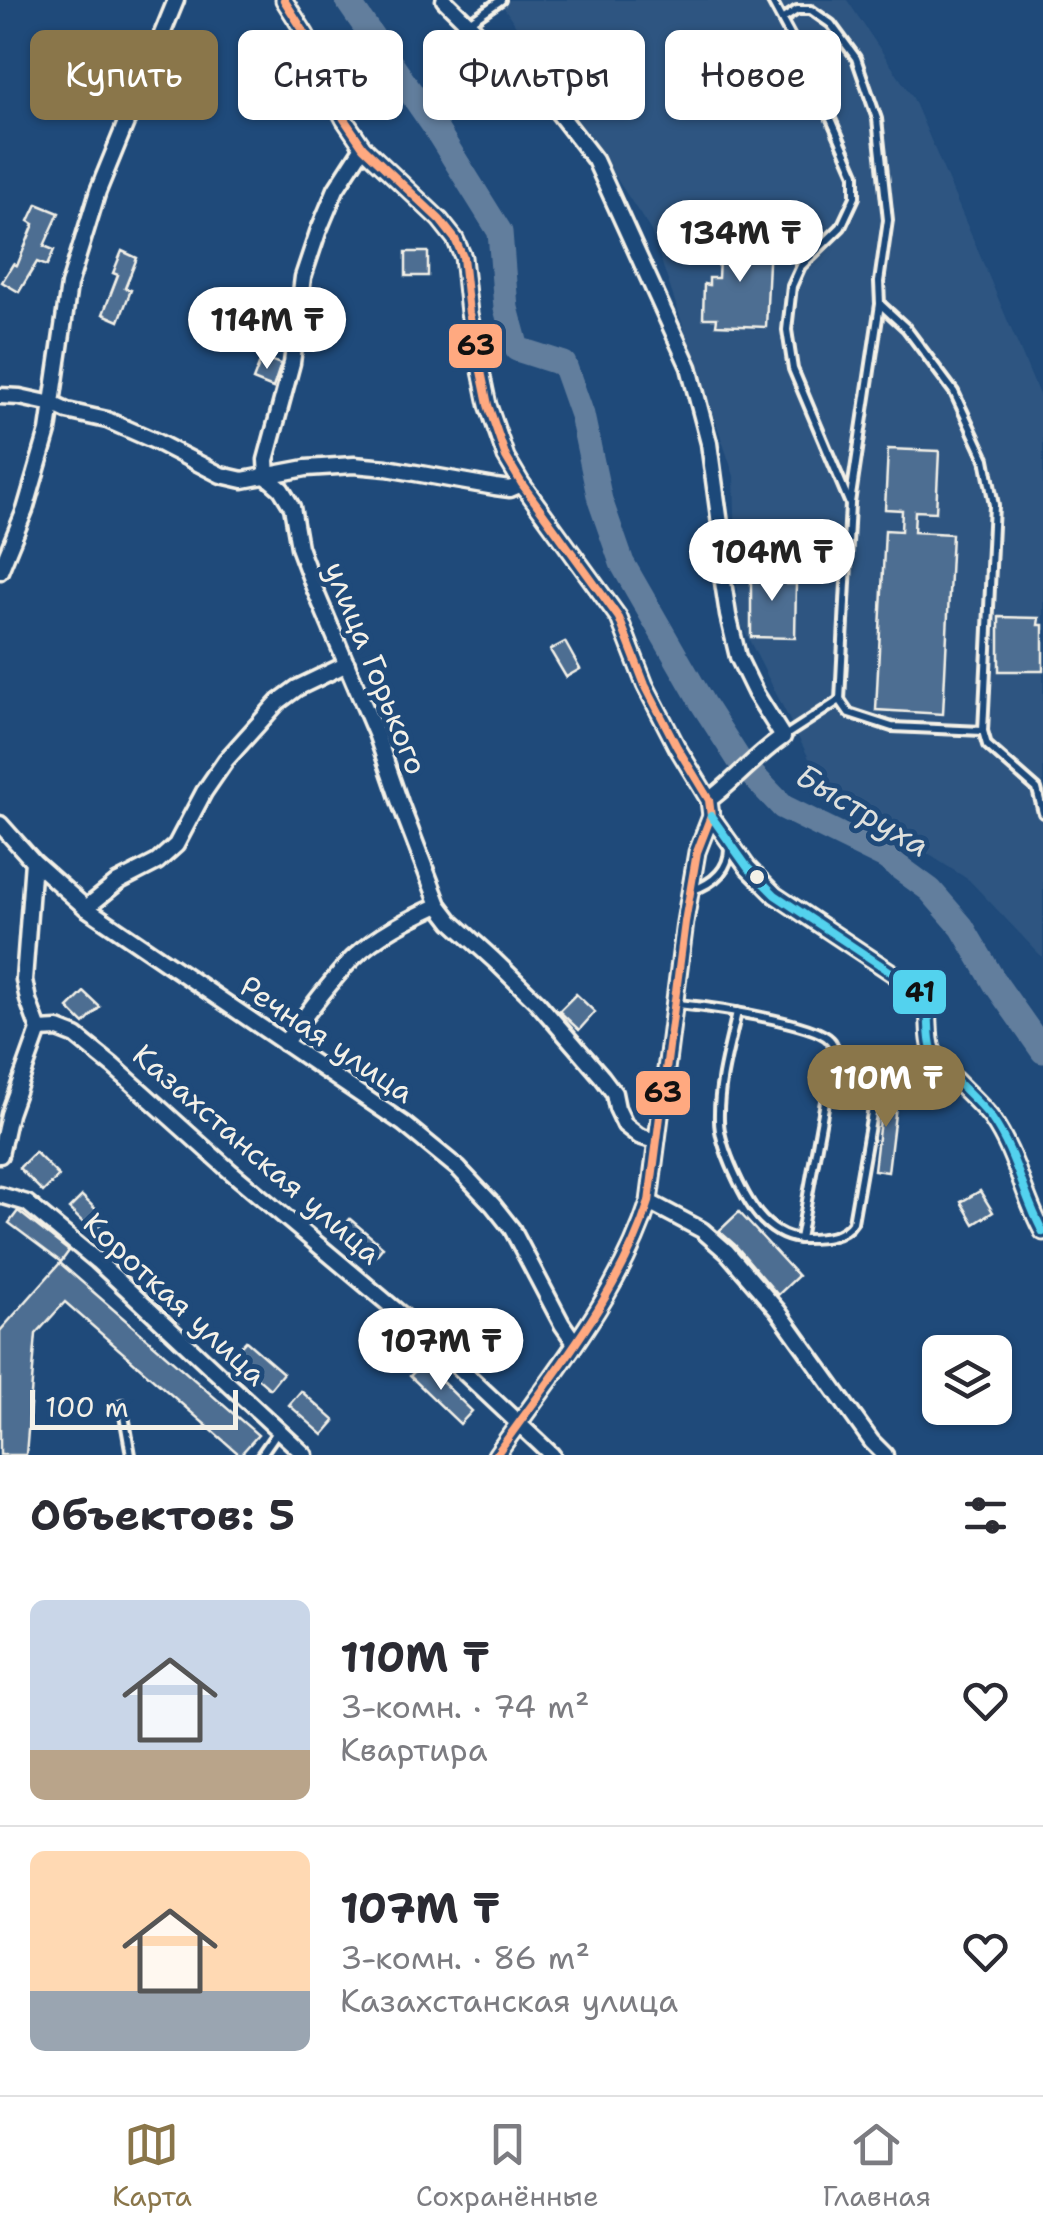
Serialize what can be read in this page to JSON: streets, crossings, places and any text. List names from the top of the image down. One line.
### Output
{"streets":{"street":["улица Горького","Речная улица","Казахстанская улица","Короткая улица"]},"water":["Быструха"],"lines":["transit line 63","transit line 41"],"scale_bar":"100 m","page":{"chip":["Купить","Снять","Фильтры","Новое"],"price":["134M ₸","114M ₸","104M ₸","110M ₸","107M ₸"],"scale":"100 m","heading":"Объектов: 5","list":[{"name":"110M ₸","note":"3-комн. · 74 m² · Квартира"},{"name":"107M ₸","note":"3-комн. · 86 m² · Казахстанская улица"}],"tabs":["Карта","Сохранённые","Главная"]}}
